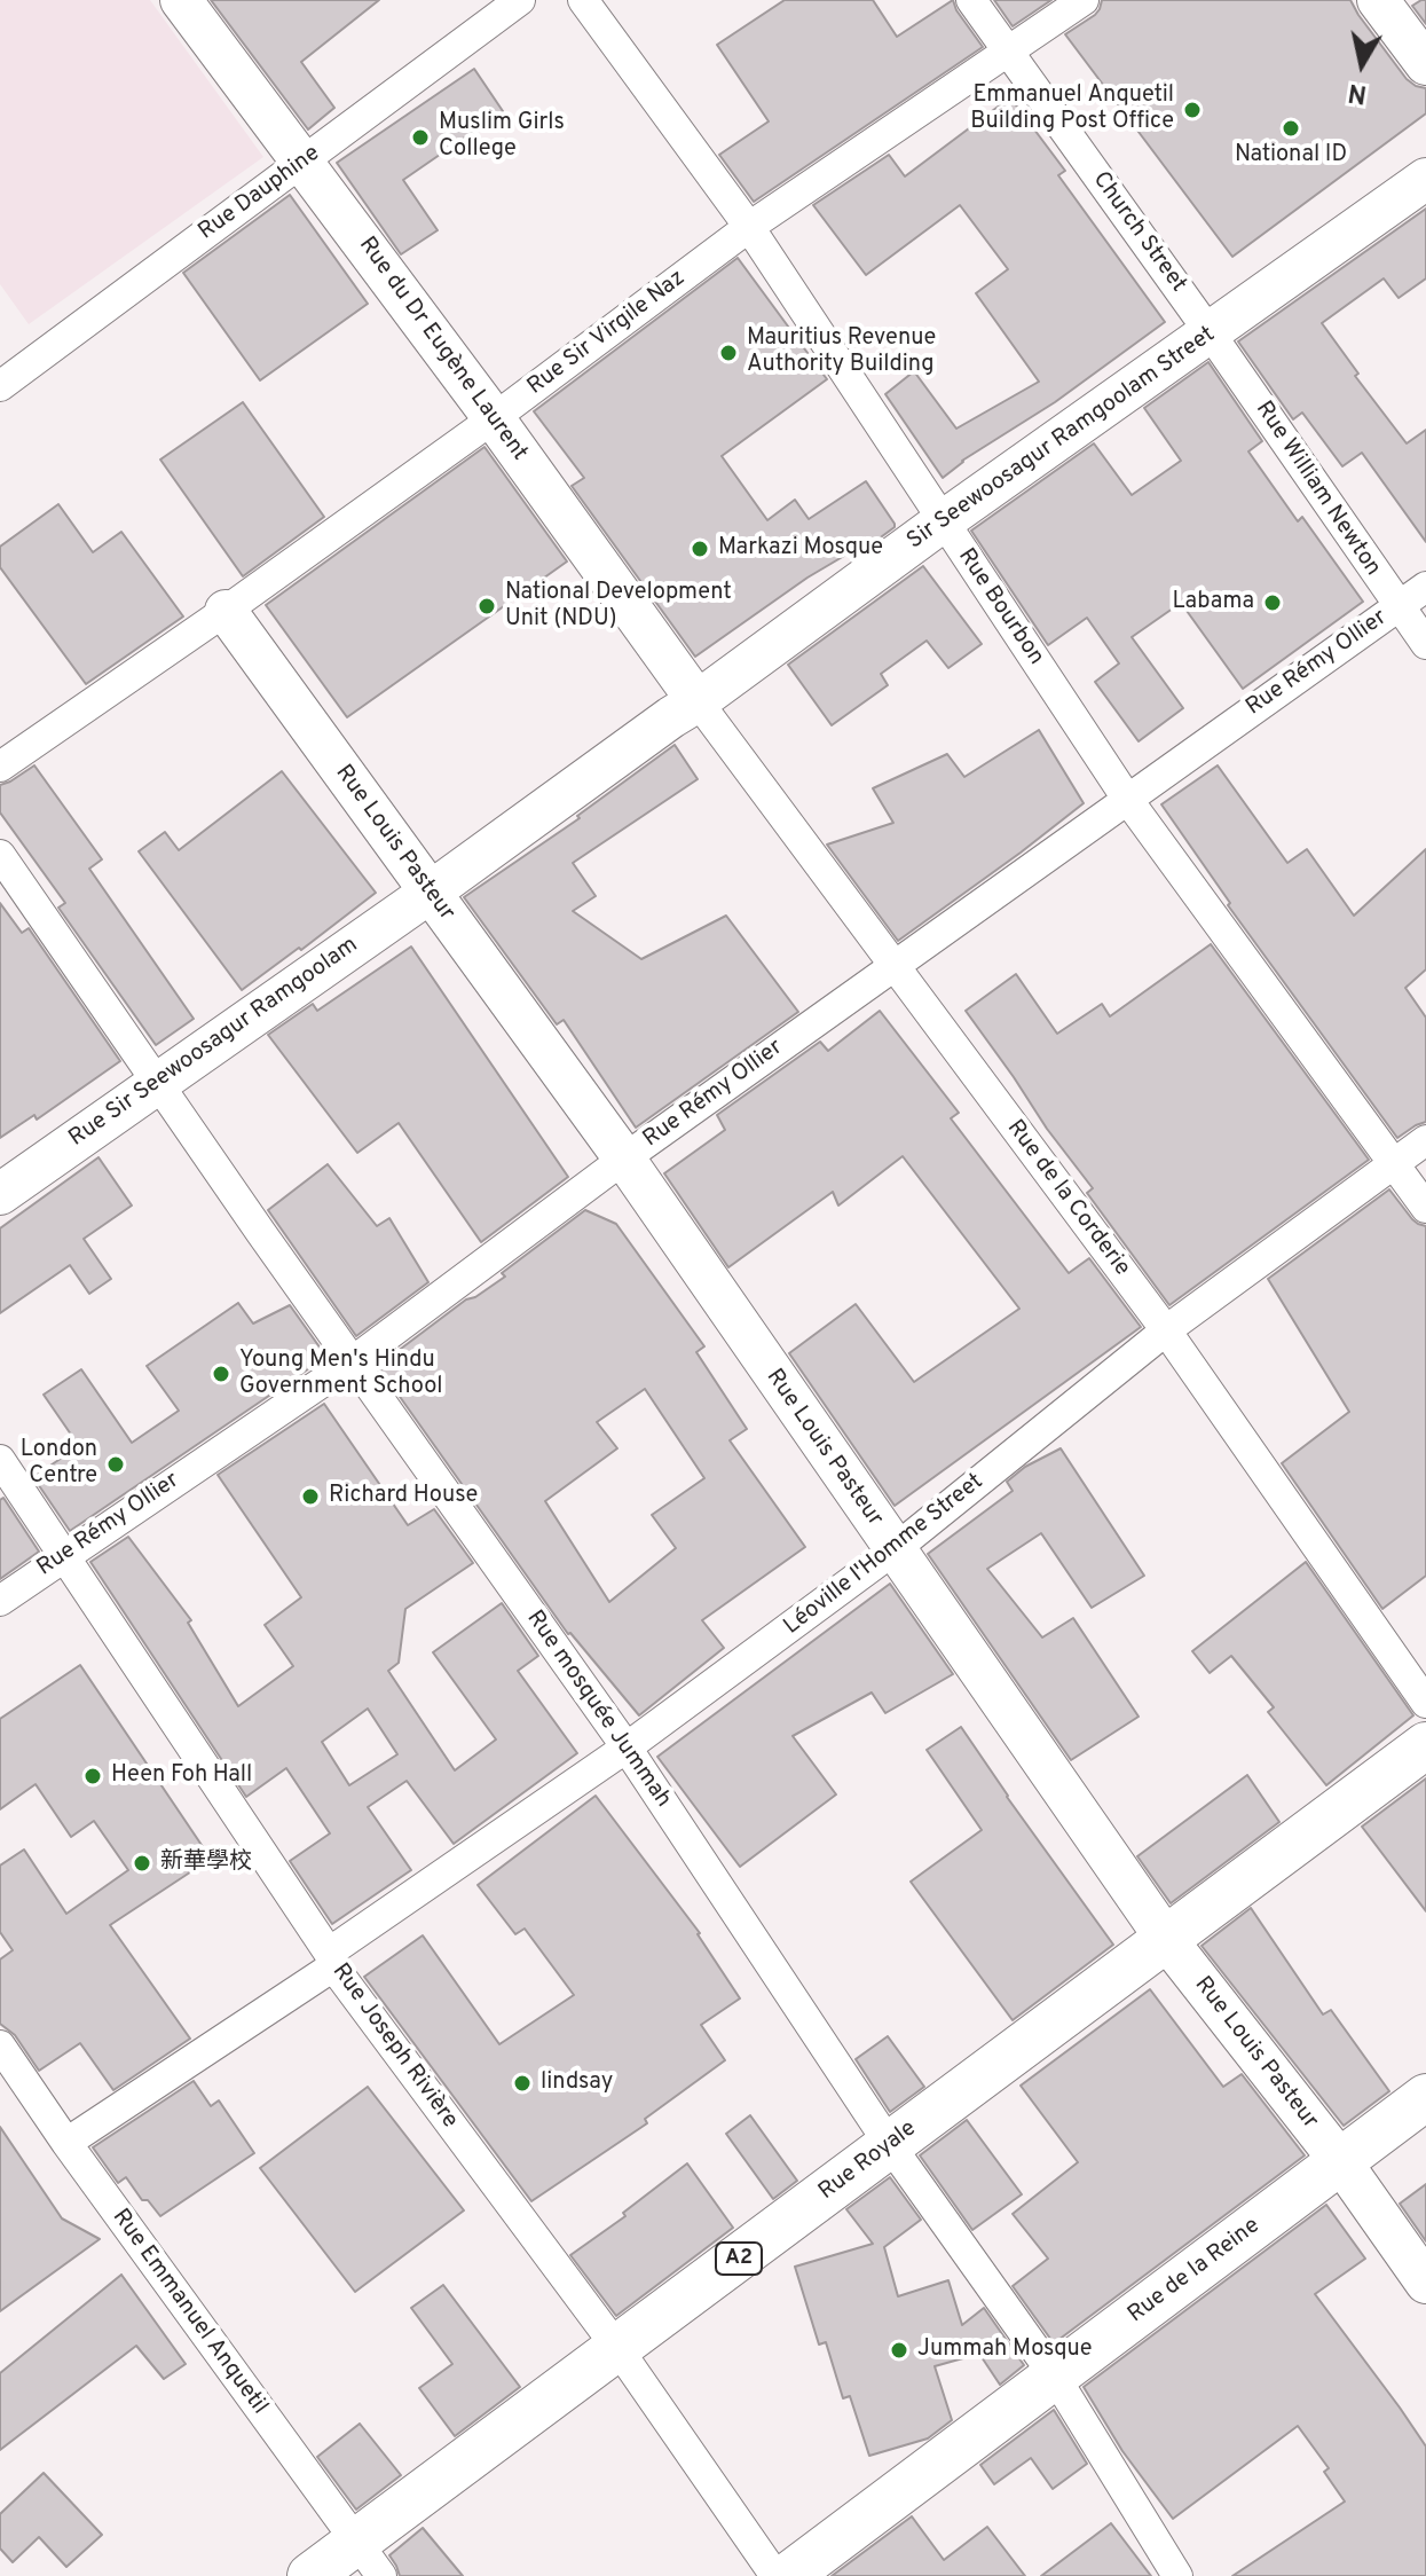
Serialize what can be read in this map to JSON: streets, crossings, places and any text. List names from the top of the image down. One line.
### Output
{"streets":{"main road":["Rue du Dr Eugène Laurent","Sir Seewoosagur Ramgoolam Street","Rue Louis Pasteur","Rue Sir Seewoosagur Ramgoolam","Rue Royale","A2","Rue de la Reine"],"street":["Rue Dauphine","Church Street","Rue Sir Virgile Naz","Rue William Newton","Rue Bourbon","Rue Rémy Ollier","Rue de la Corderie","Léoville l'Homme Street","Rue mosquée Jummah","Rue Joseph Rivière","Rue Emmanuel Anquetil"]},"crossings":[["Rue Dauphine","Rue du Dr Eugène Laurent"],["Church Street","Rue Sir Virgile Naz"],["Church Street","Sir Seewoosagur Ramgoolam Street"],["Church Street","Rue William Newton"],["Rue Sir Virgile Naz","Rue du Dr Eugène Laurent"],["Rue Sir Virgile Naz","Rue Bourbon"],["Rue Sir Virgile Naz","Rue Louis Pasteur"],["Rue du Dr Eugène Laurent","Sir Seewoosagur Ramgoolam Street"],["Rue du Dr Eugène Laurent","Rue de la Corderie"],["Sir Seewoosagur Ramgoolam Street","Rue William Newton"],["Sir Seewoosagur Ramgoolam Street","Rue Bourbon"],["Sir Seewoosagur Ramgoolam Street","Rue Louis Pasteur"],["Sir Seewoosagur Ramgoolam Street","Rue Sir Seewoosagur Ramgoolam"],["Sir Seewoosagur Ramgoolam Street","Rue de la Corderie"],["Rue William Newton","Rue Rémy Ollier"],["Rue Bourbon","Rue Rémy Ollier"],["Rue Bourbon","Léoville l'Homme Street"],["Rue Rémy Ollier","Rue Louis Pasteur"],["Rue Rémy Ollier","Rue de la Corderie"],["Rue Rémy Ollier","Rue mosquée Jummah"],["Rue Rémy Ollier","Rue Joseph Rivière"],["Rue Louis Pasteur","Rue Sir Seewoosagur Ramgoolam"],["Rue Louis Pasteur","Léoville l'Homme Street"],["Rue Louis Pasteur","Rue Royale"],["Rue Louis Pasteur","Rue de la Reine"],["Rue Sir Seewoosagur Ramgoolam","Rue mosquée Jummah"],["Rue de la Corderie","Léoville l'Homme Street"],["Léoville l'Homme Street","Rue mosquée Jummah"],["Léoville l'Homme Street","Rue Joseph Rivière"],["Léoville l'Homme Street","Rue Emmanuel Anquetil"],["Rue mosquée Jummah","Rue Royale"],["Rue mosquée Jummah","Rue de la Reine"],["Rue Joseph Rivière","Rue Royale"],["Rue Royale","Rue Emmanuel Anquetil"]],"places":["Emmanuel Anquetil Building Post Office","National ID","Muslim Girls College","Mauritius Revenue Authority Building","Markazi Mosque","Labama","National Development Unit (NDU)","Young Men's Hindu Government School","London Centre","Richard House","Heen Foh Hall","新華學校","lindsay","Jummah Mosque"],"north":"bottom"}
